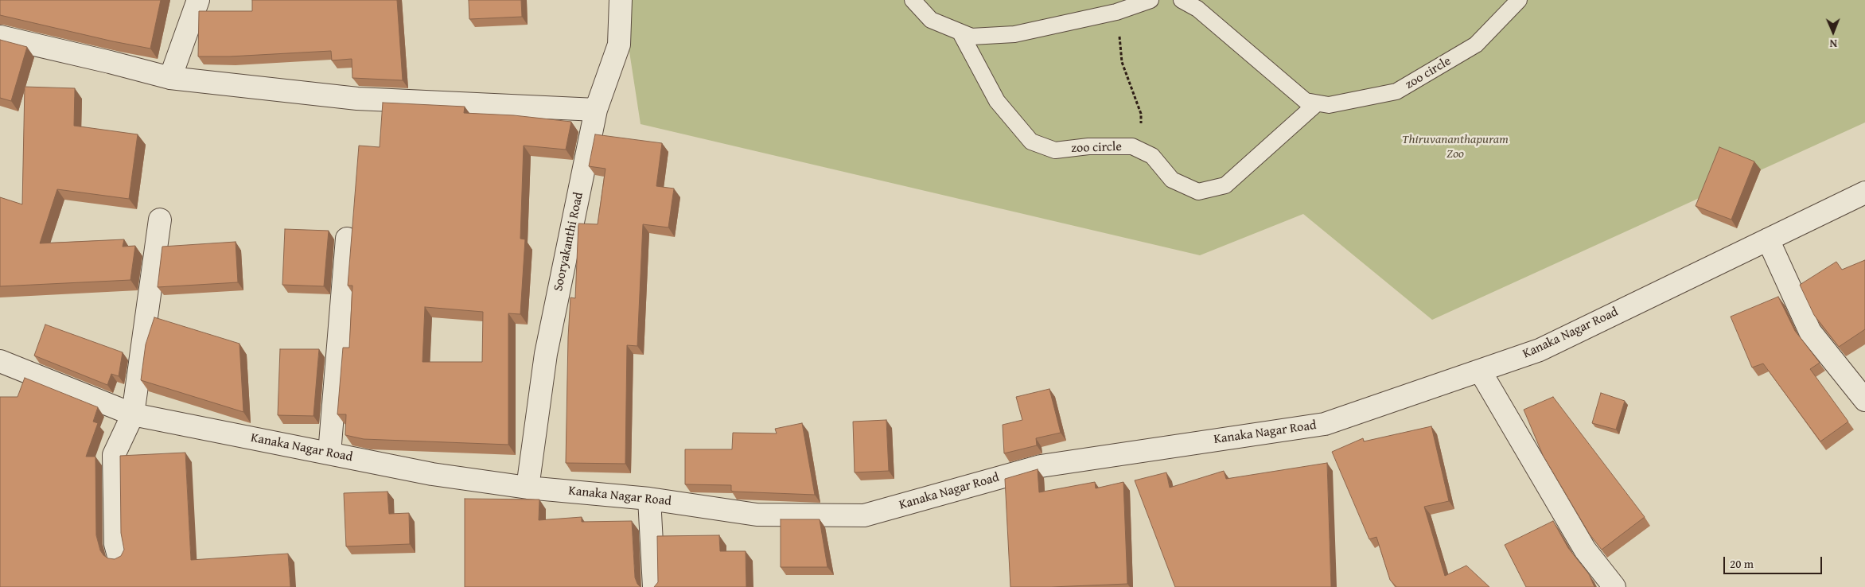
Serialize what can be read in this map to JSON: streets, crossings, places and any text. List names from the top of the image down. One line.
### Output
{"streets":{"street":["Sooryakanthi Road","Kanaka Nagar Road"],"lane":["zoo circle"]},"crossings":[["Sooryakanthi Road","Kanaka Nagar Road"]],"parks":["Thiruvananthapuram Zoo"],"scale_bar":"20 m","north":"bottom"}
